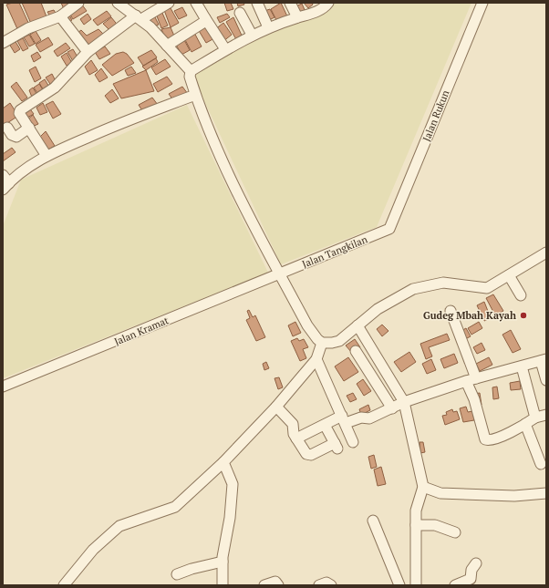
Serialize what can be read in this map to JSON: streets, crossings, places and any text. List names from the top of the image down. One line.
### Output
{"streets":{"street":["Jalan Rukun","Jalan Tangkilan","Jalan Kramat"]},"crossings":[["Jalan Rukun","Jalan Tangkilan"],["Jalan Tangkilan","Jalan Kramat"]],"places":["Gudeg Mbah Kayah"]}
